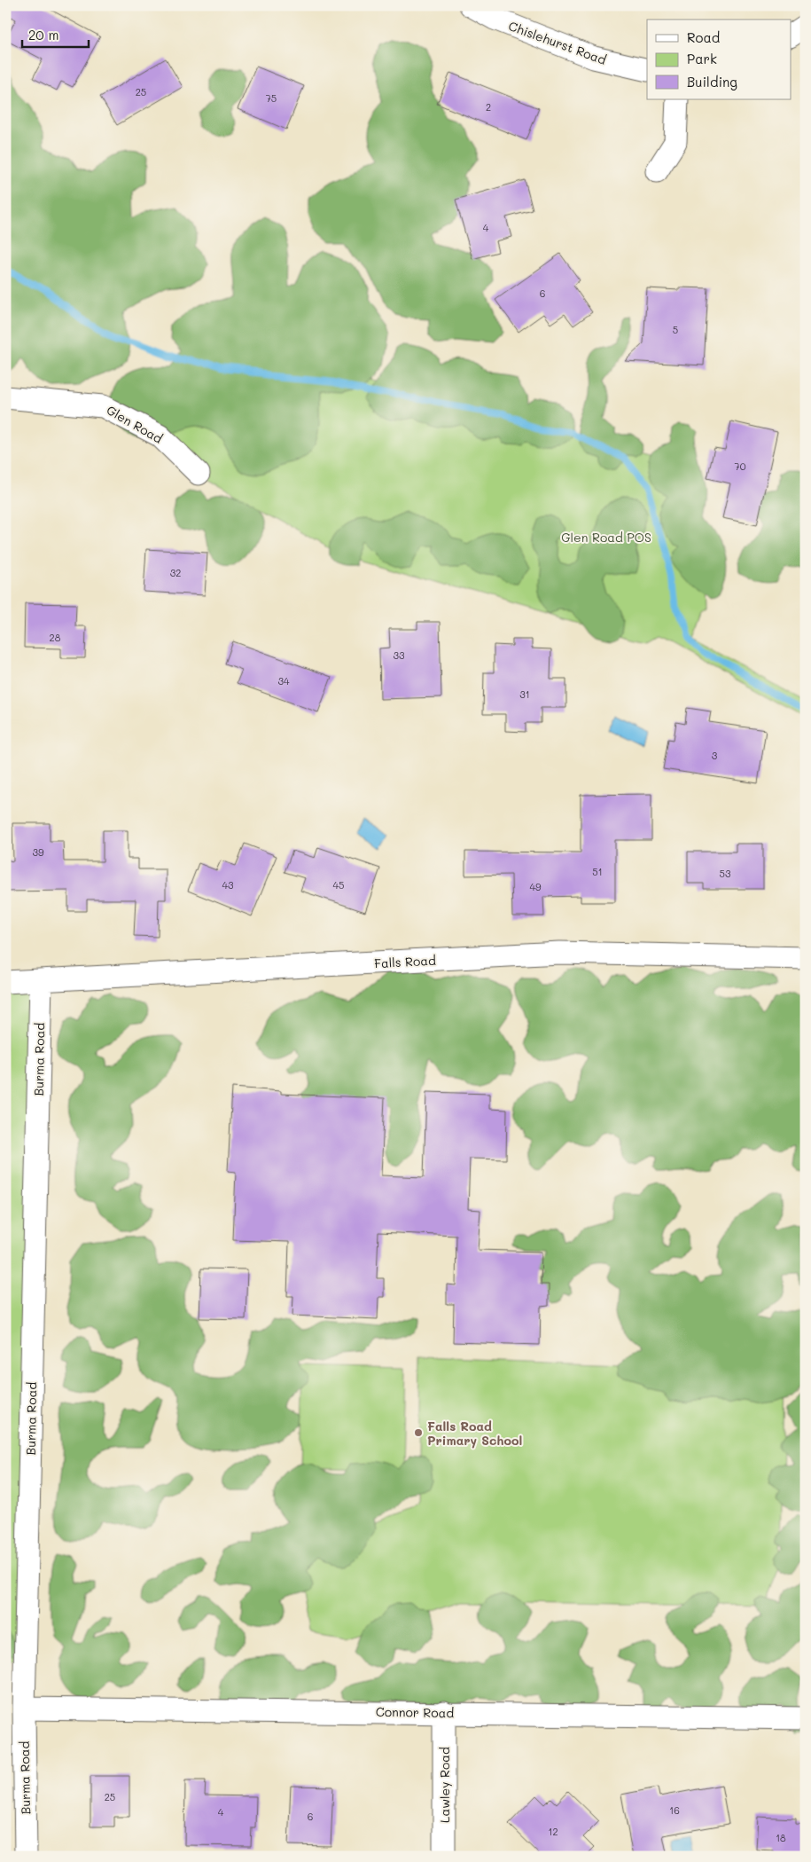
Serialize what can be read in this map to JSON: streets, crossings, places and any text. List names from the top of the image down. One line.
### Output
{"streets":{"street":["Chislehurst Road","Glen Road","Falls Road","Burma Road","Connor Road","Lawley Road"]},"crossings":[["Falls Road","Burma Road"],["Burma Road","Connor Road"],["Connor Road","Lawley Road"]],"parks":["Glen Road POS"],"places":["Falls Road Primary School"],"house_numbers":["25","75","2","4","6","5","70","32","28","33","34","31","3","39","51","53","43","45","49","25","16","4","6","12","18"],"legend":["Road","Park","Building"],"scale_bar":"20 m"}
